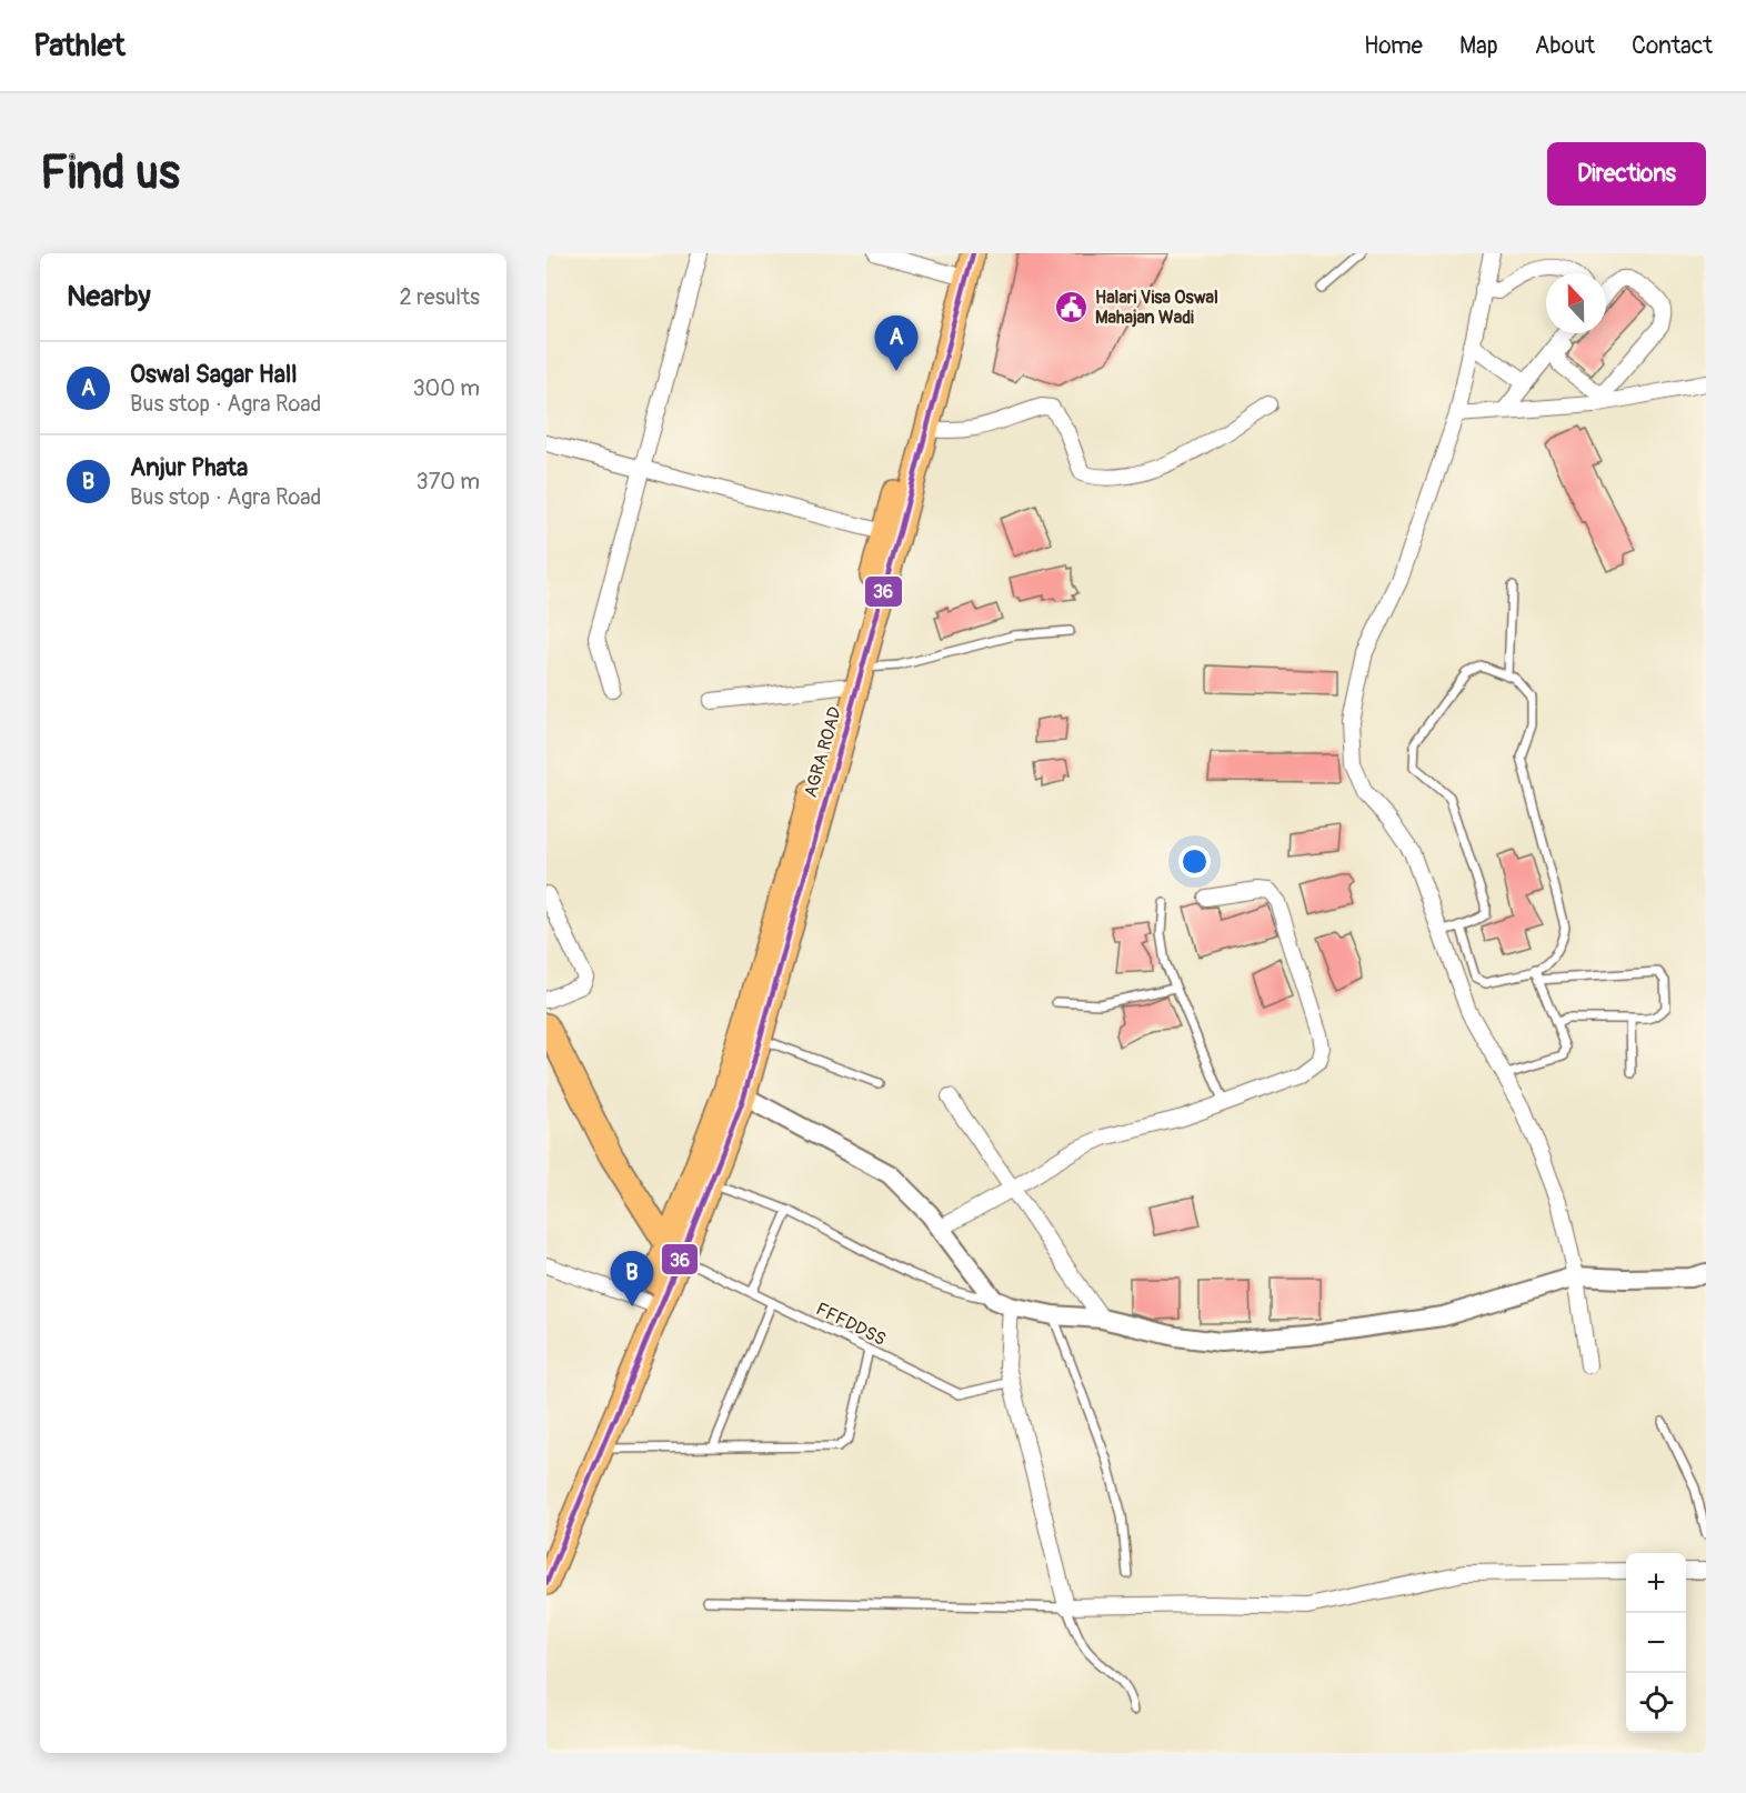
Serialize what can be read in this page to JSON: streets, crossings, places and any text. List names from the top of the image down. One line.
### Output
{"streets":{"main road":["AGRA ROAD"],"lane":["FFFDDSS"]},"crossings":[["AGRA ROAD","FFFDDSS"]],"places":{"public building":["Halari Visa Oswal Mahajan Wadi"]},"lines":["transit line 36"],"north":"top","page":{"header":"Pathlet","nav":["Home","Map","About","Contact"],"buttons":"Directions","title":"Find us","heading":["Nearby","2 results"],"pins":["A","B"],"list":[{"mark":"A","name":"Oswal Sagar Hall","note":"Bus stop · Agra Road","value":"300 m"},{"mark":"B","name":"Anjur Phata","note":"Bus stop · Agra Road","value":"370 m"}],"map_buttons":["+","−"]}}
